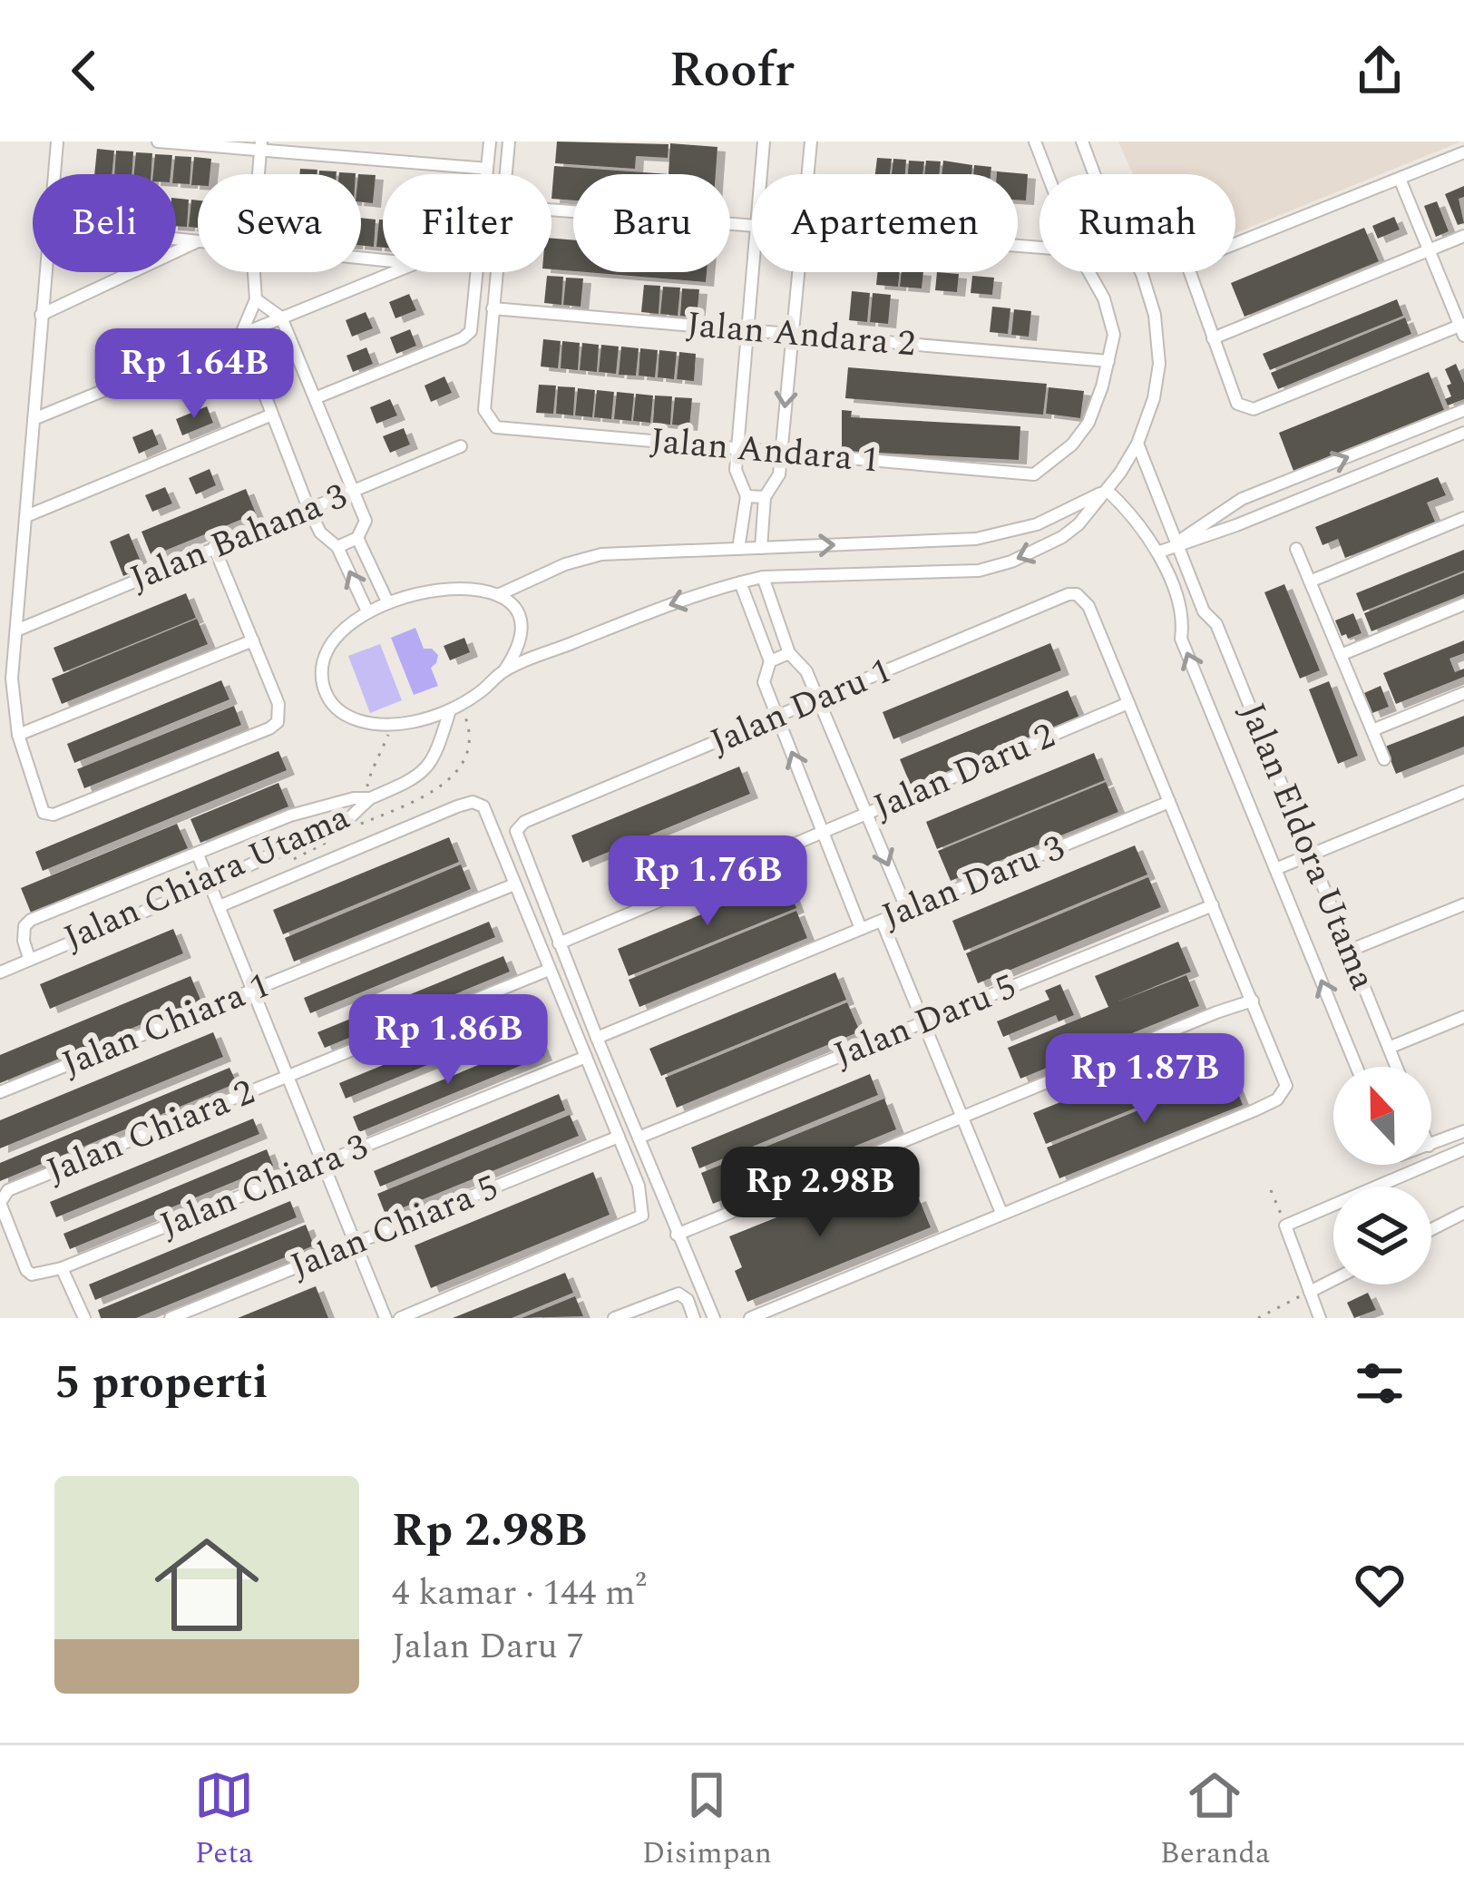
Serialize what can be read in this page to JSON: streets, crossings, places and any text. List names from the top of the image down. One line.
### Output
{"streets":{"street":["Jalan Andara 2","Jalan Andara 1","Jalan Bahana 3","Jalan Daru 1","Jalan Daru 2","Jalan Eldora Utama","Jalan Chiara Utama","Jalan Daru 3","Jalan Daru 5","Jalan Chiara 1","Jalan Chiara 2","Jalan Chiara 3","Jalan Chiara 5"]},"crossings":[["Jalan Andara 2","Jalan Andara 1"],["Jalan Daru 1","Jalan Daru 2"],["Jalan Chiara Utama","Jalan Chiara 1"]],"north":"top","page":{"header":"Roofr","chip":["Beli","Sewa","Filter","Baru","Apartemen","Rumah"],"price":["Rp 1.64B","Rp 1.76B","Rp 1.86B","Rp 1.87B","Rp 2.98B"],"heading":"5 properti","list":[{"name":"Rp 2.98B","note":"4 kamar · 144 m² · Jalan Daru 7"}],"tabs":["Peta","Disimpan","Beranda"]}}
